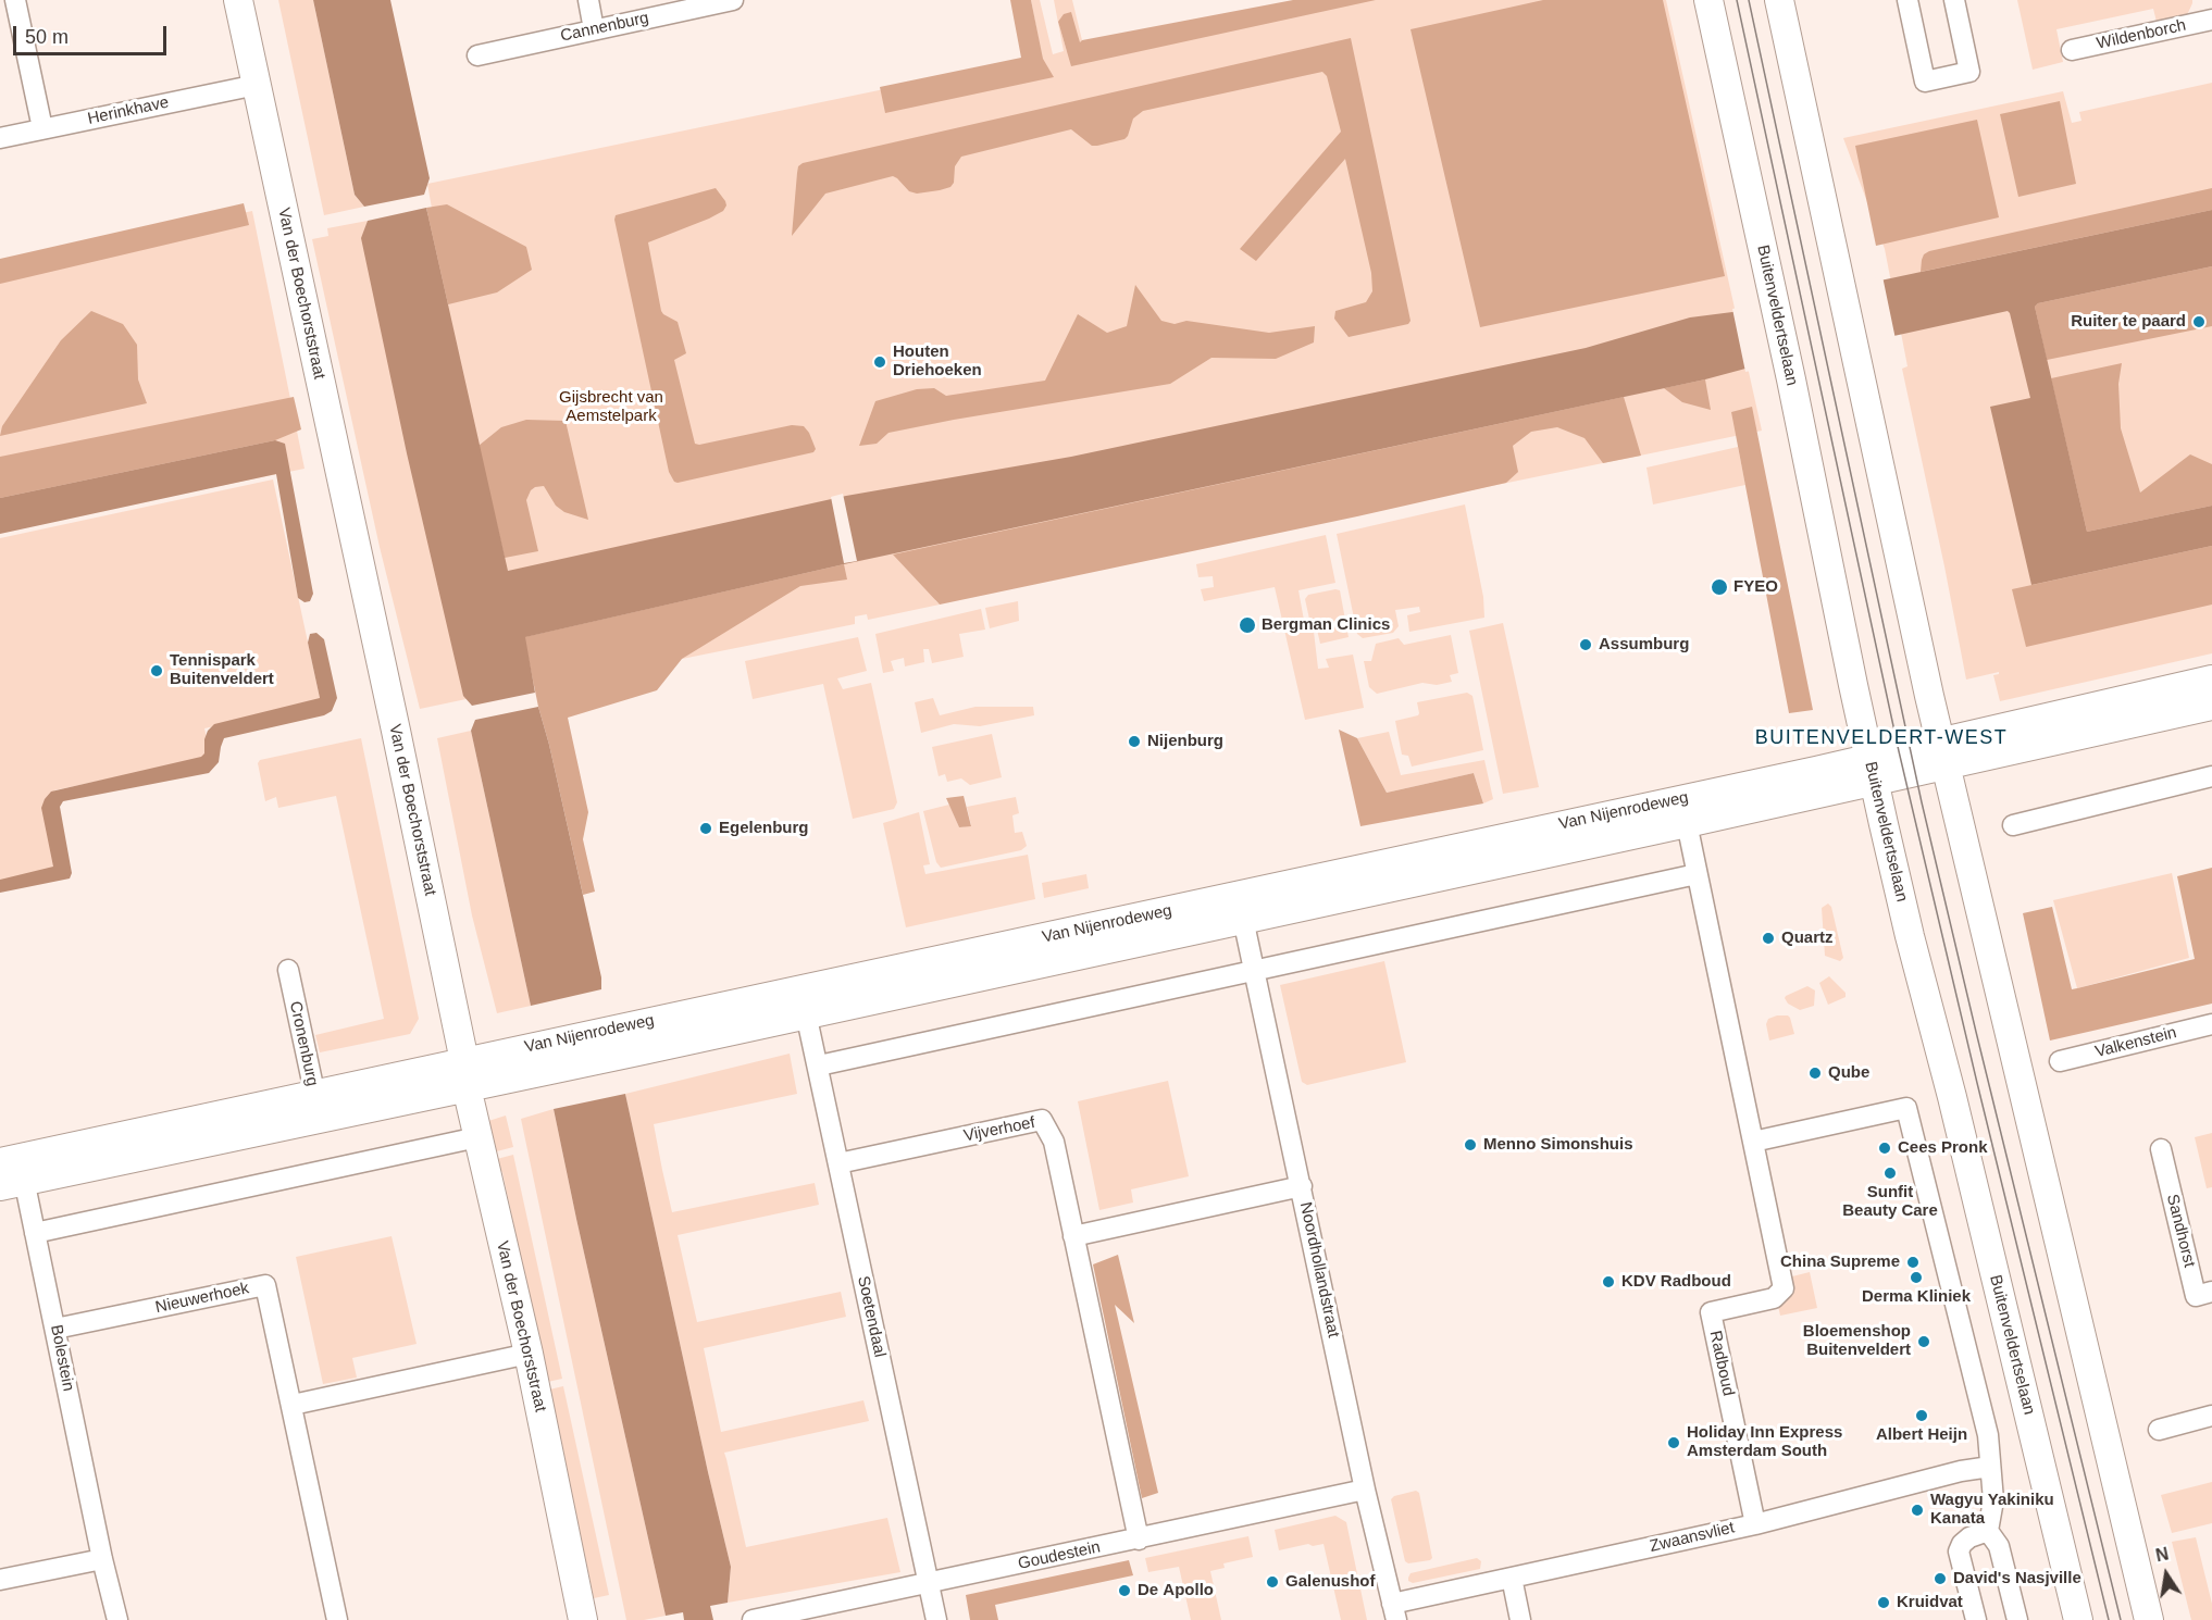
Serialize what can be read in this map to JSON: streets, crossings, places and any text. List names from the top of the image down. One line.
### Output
{"streets":{"street":["Cannenburg","Wildenborch","Herinkhave","Van der Boechorststraat","Buitenveldertselaan","Van Nijenrodeweg","Valkenstein","Cronenburg","Vijverhoef","Sandhorst","Noordhollandstraat","Nieuwerhoek","Soetendaal","Bolestein","Radboud","Zwaansvliet","Goudestein"]},"crossings":[["Herinkhave","Van der Boechorststraat"],["Van der Boechorststraat","Van Nijenrodeweg"],["Buitenveldertselaan","Van Nijenrodeweg"],["Van Nijenrodeweg","Cronenburg"],["Van Nijenrodeweg","Noordhollandstraat"],["Van Nijenrodeweg","Soetendaal"],["Van Nijenrodeweg","Bolestein"],["Van Nijenrodeweg","Radboud"],["Vijverhoef","Soetendaal"],["Vijverhoef","Goudestein"],["Noordhollandstraat","Zwaansvliet"],["Noordhollandstraat","Goudestein"],["Nieuwerhoek","Bolestein"],["Soetendaal","Goudestein"],["Radboud","Zwaansvliet"]],"districts":["BUITENVELDERT-WEST"],"parks":["Gijsbrecht van Aemstelpark"],"places":["Ruiter te paard","Houten Driehoeken","FYEO","Bergman Clinics","Assumburg","Tennispark Buitenveldert","Nijenburg","Egelenburg","Quartz","Qube","Menno Simonshuis","Cees Pronk","Sunfit Beauty Care","China Supreme","Derma Kliniek","KDV Radboud","Bloemenshop Buitenveldert","Albert Heijn","Holiday Inn Express Amsterdam South","Wagyu Yakiniku Kanata","David's Nasjville","Galenushof","De Apollo","Kruidvat"],"scale_bar":"50 m","north":"top"}
